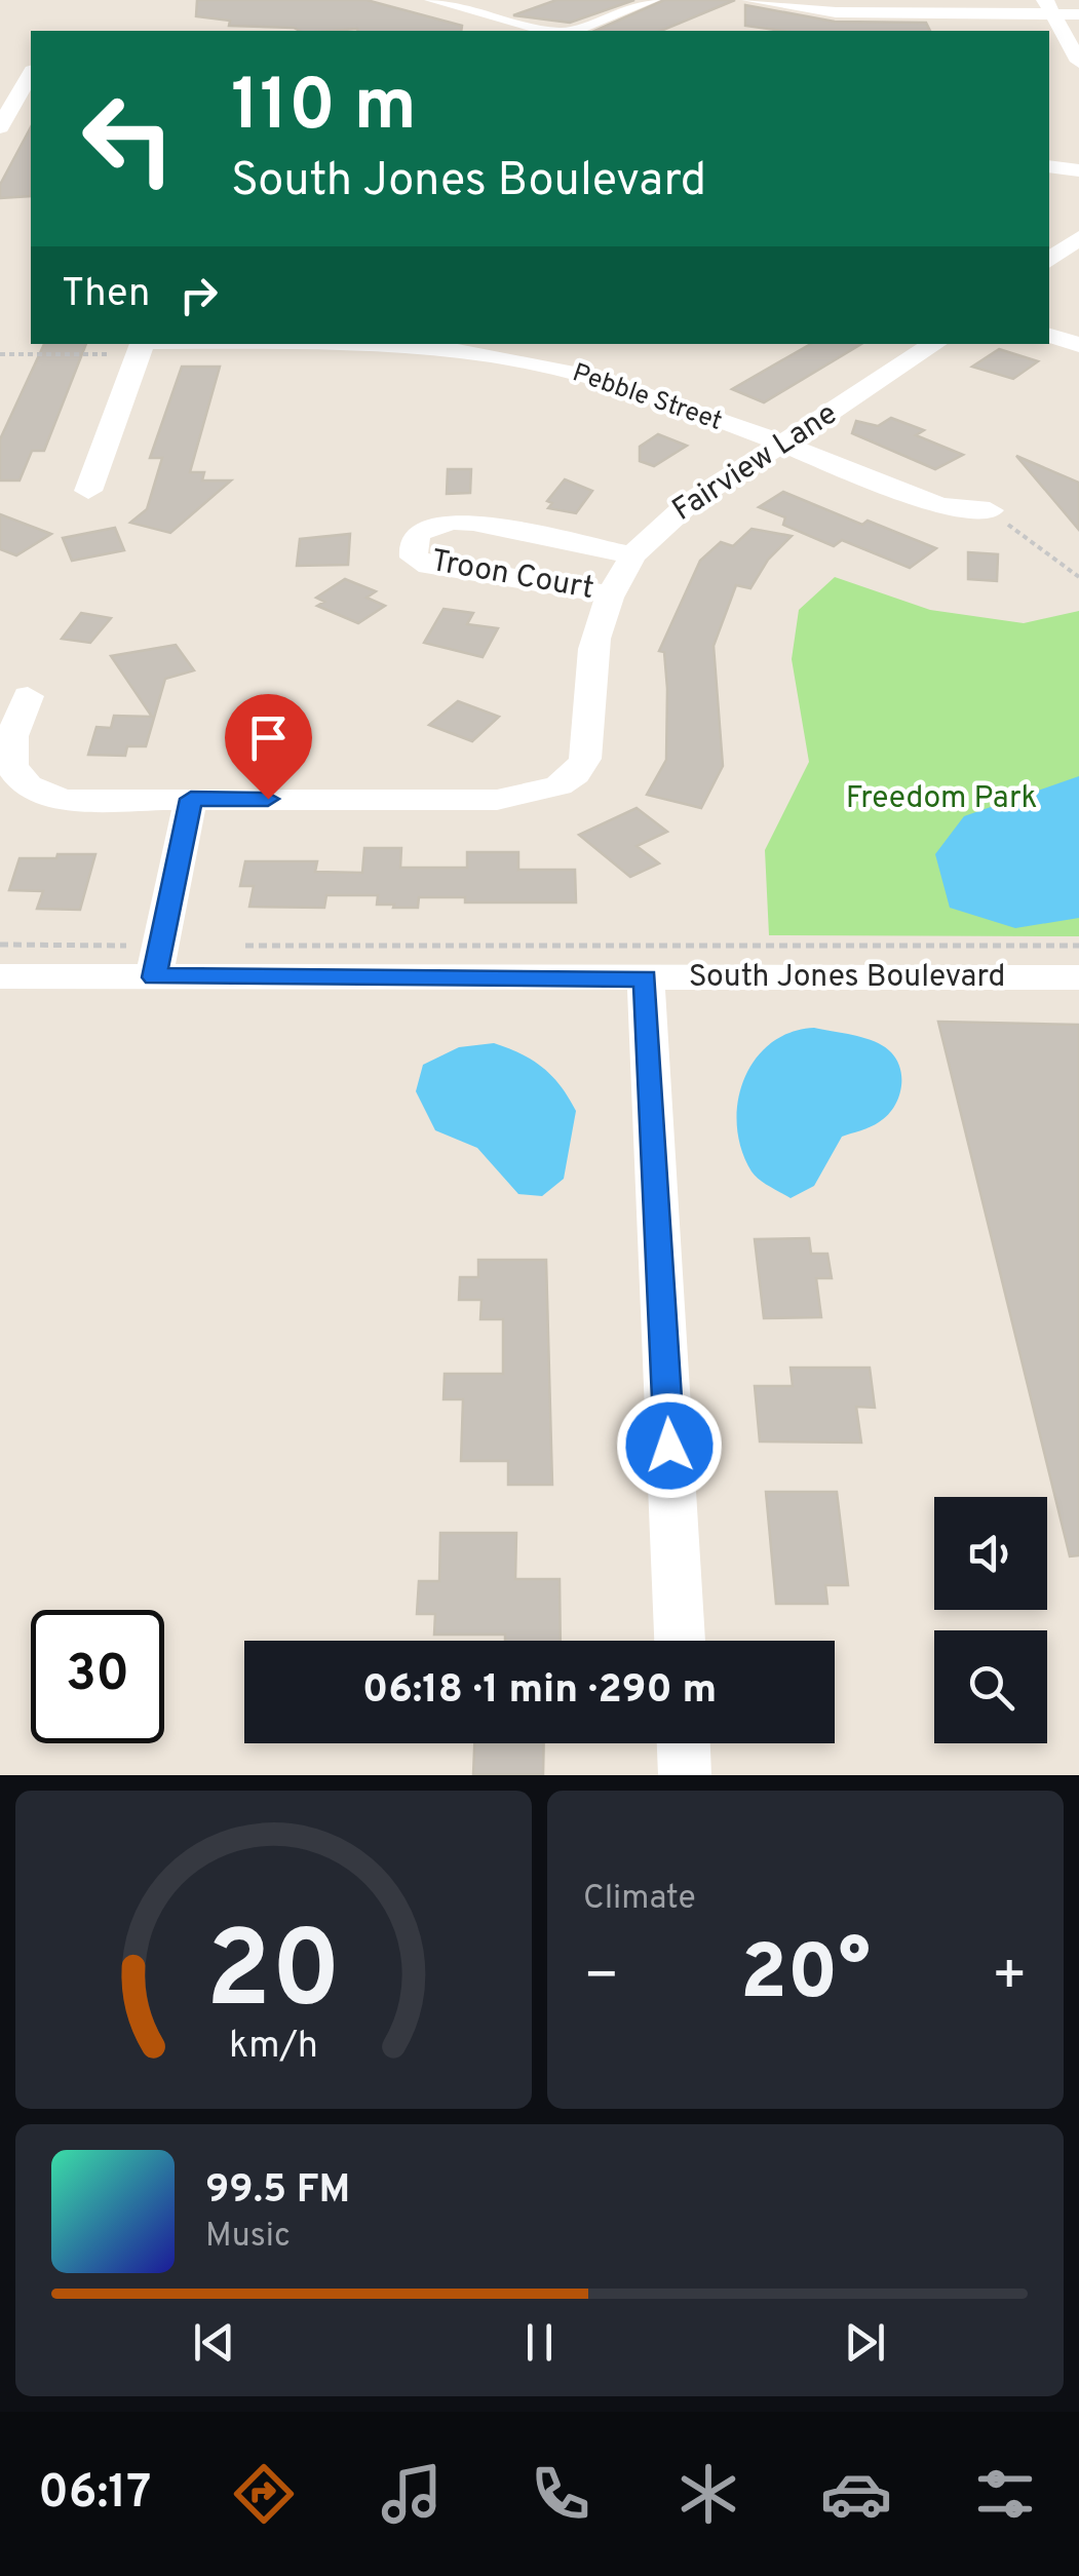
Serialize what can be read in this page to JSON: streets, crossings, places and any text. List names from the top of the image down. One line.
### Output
{"streets":{"street":["Pebble Street","Fairview Lane","Troon Court","South Jones Boulevard"]},"crossings":[["Pebble Street","Fairview Lane"],["Fairview Lane","Troon Court"]],"parks":["Freedom Park"],"page":{"turn":["110 m","South Jones Boulevard"],"then":"Then","limit":"30","trip":"06:18 · 1 min · 290 m","tile":"Climate","heat":["−","20°","+"],"song":["99.5 FM","Music"],"tabs":"06:17","gauge":["20","km/h"]}}
